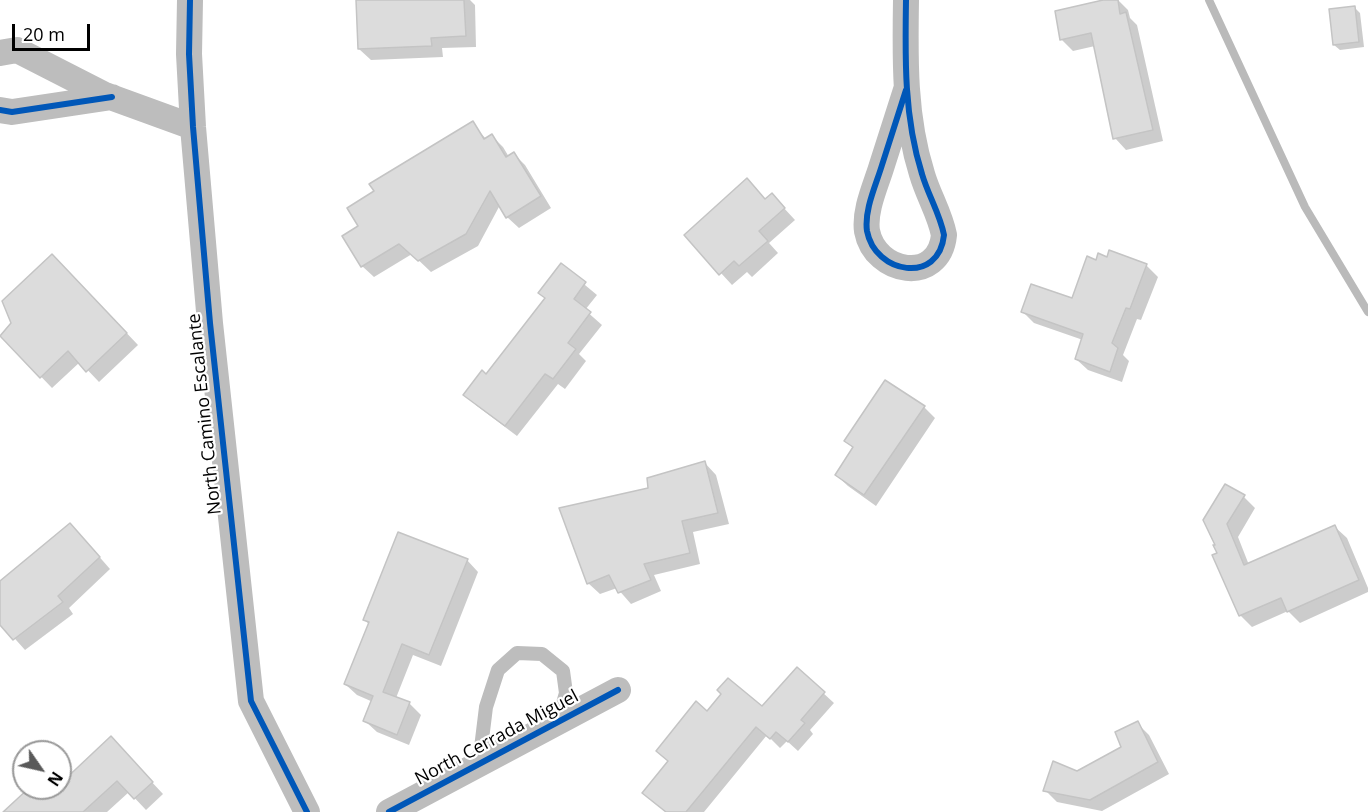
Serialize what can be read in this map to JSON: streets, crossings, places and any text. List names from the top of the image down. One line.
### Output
{"streets":{"street":["North Camino Escalante","North Cerrada Miguel"]},"scale_bar":"20 m","north":"bottom right"}
